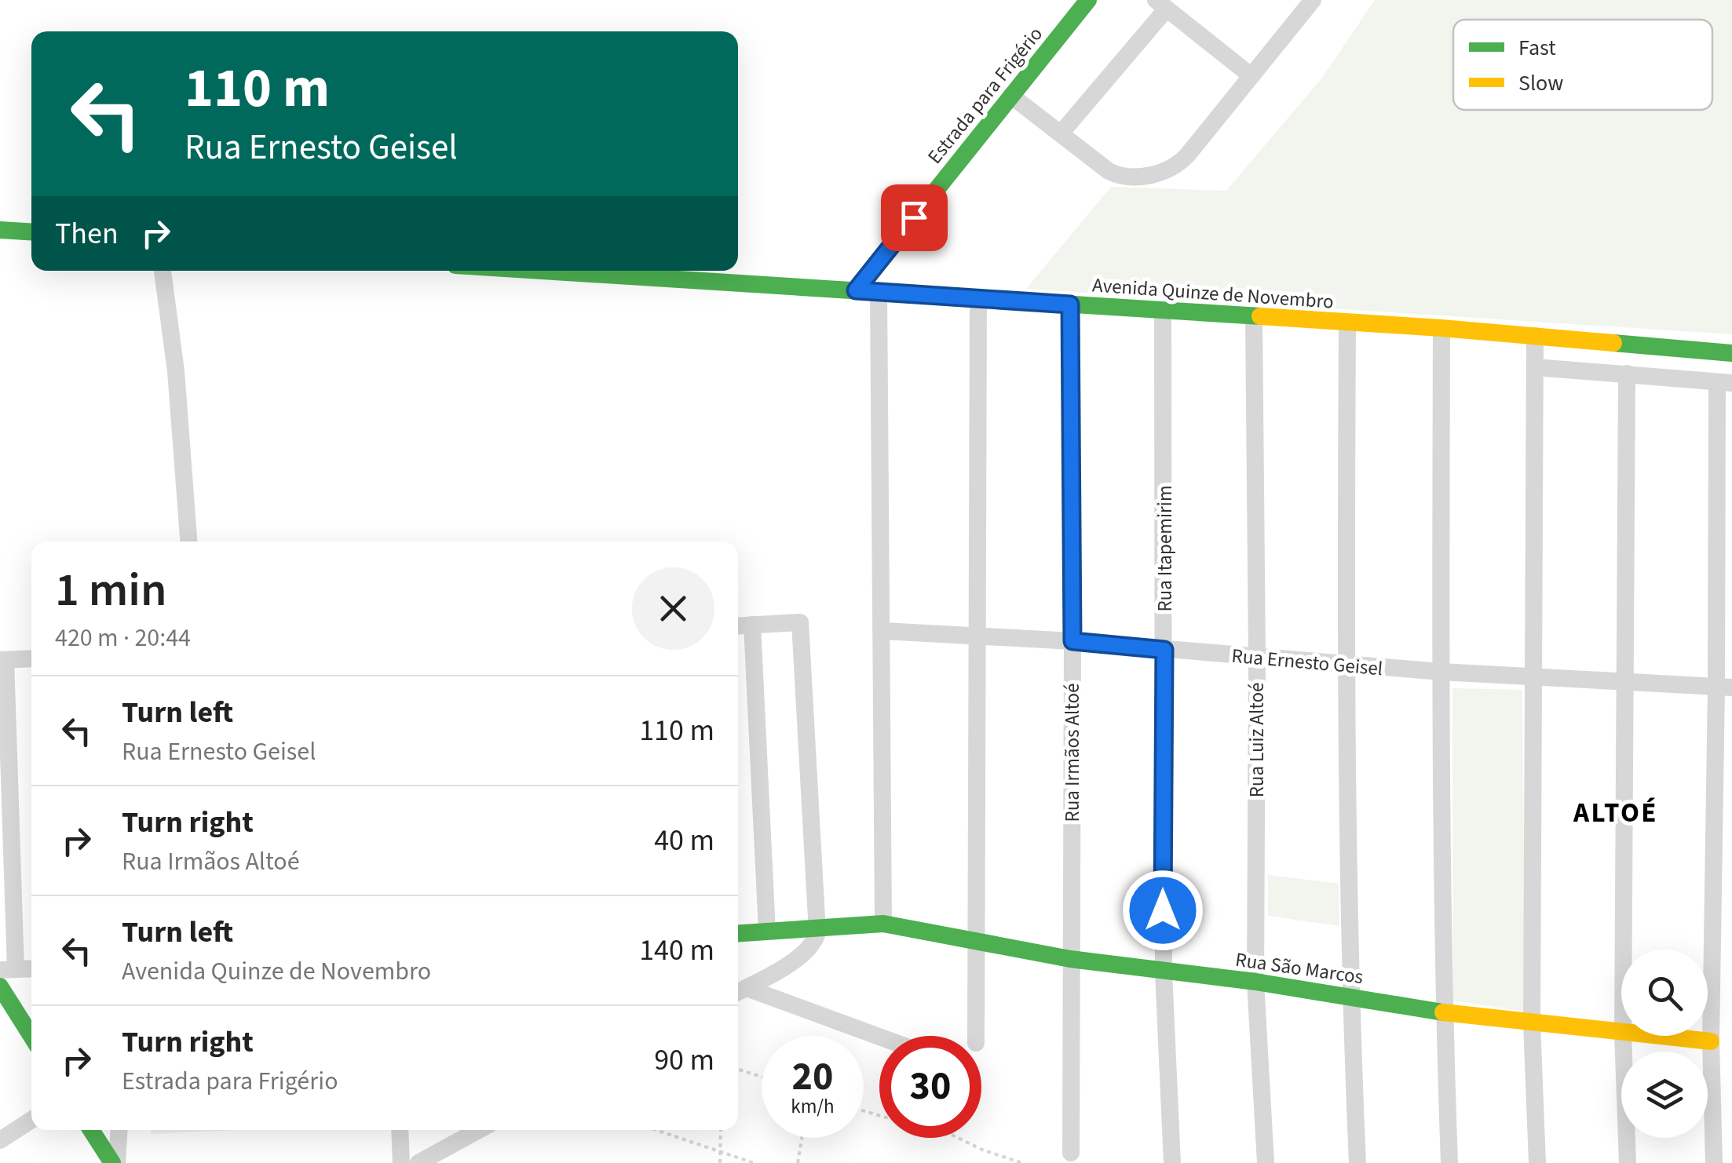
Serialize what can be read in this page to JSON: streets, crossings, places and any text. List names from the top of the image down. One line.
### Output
{"streets":{"street":["Estrada para Frigério","Avenida Quinze de Novembro","Rua Itapemirim","Rua Ernesto Geisel","Rua Luiz Altoé","Rua Irmãos Altoé","Rua São Marcos"]},"crossings":[["Estrada para Frigério","Avenida Quinze de Novembro"],["Avenida Quinze de Novembro","Rua Itapemirim"],["Avenida Quinze de Novembro","Rua Luiz Altoé"],["Avenida Quinze de Novembro","Rua Irmãos Altoé"],["Rua Itapemirim","Rua Ernesto Geisel"],["Rua Itapemirim","Rua São Marcos"],["Rua Ernesto Geisel","Rua Luiz Altoé"],["Rua Ernesto Geisel","Rua Irmãos Altoé"],["Rua Luiz Altoé","Rua São Marcos"],["Rua Irmãos Altoé","Rua São Marcos"]],"districts":["ALTOÉ"],"legend":["Fast","Slow"],"page":{"turn":["110 m","Rua Ernesto Geisel"],"then":"Then","heading":["1 min","420 m · 20:44"],"list":[{"name":"Turn left","note":"Rua Ernesto Geisel","value":"110 m"},{"name":"Turn right","note":"Rua Irmãos Altoé","value":"40 m"},{"name":"Turn left","note":"Avenida Quinze de Novembro","value":"140 m"},{"name":"Turn right","note":"Estrada para Frigério","value":"90 m"}],"speed":"20 km/h","limit":"30"}}
